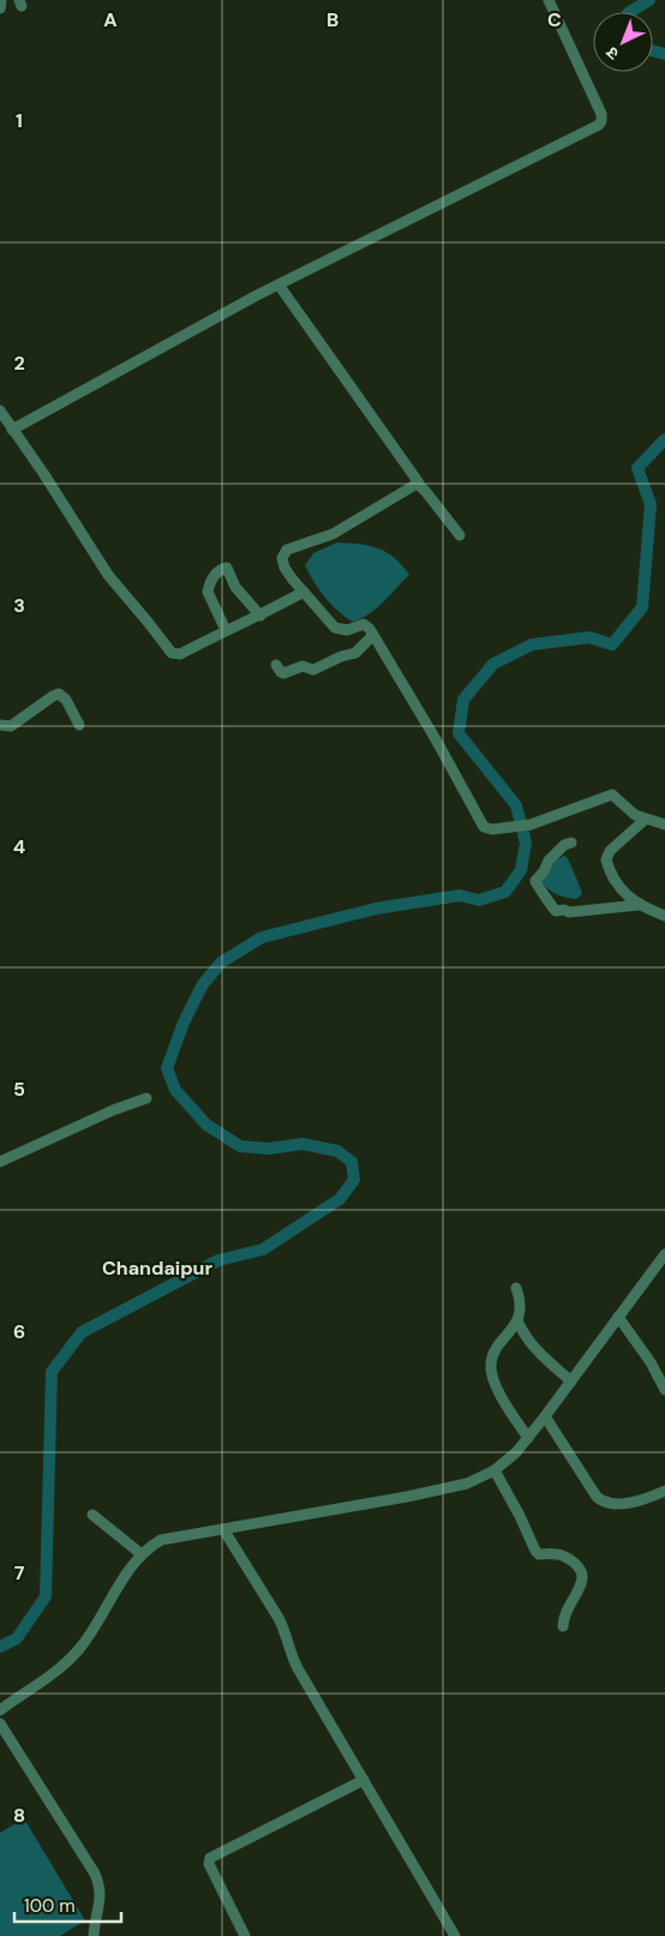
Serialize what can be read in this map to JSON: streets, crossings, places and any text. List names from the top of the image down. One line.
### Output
{"districts":["Chandaipur"],"scale_bar":"100 m","north":"bottom left","grid":{"columns":["A","B","C"],"rows":["1","2","3","4","5","6","7","8"]}}
